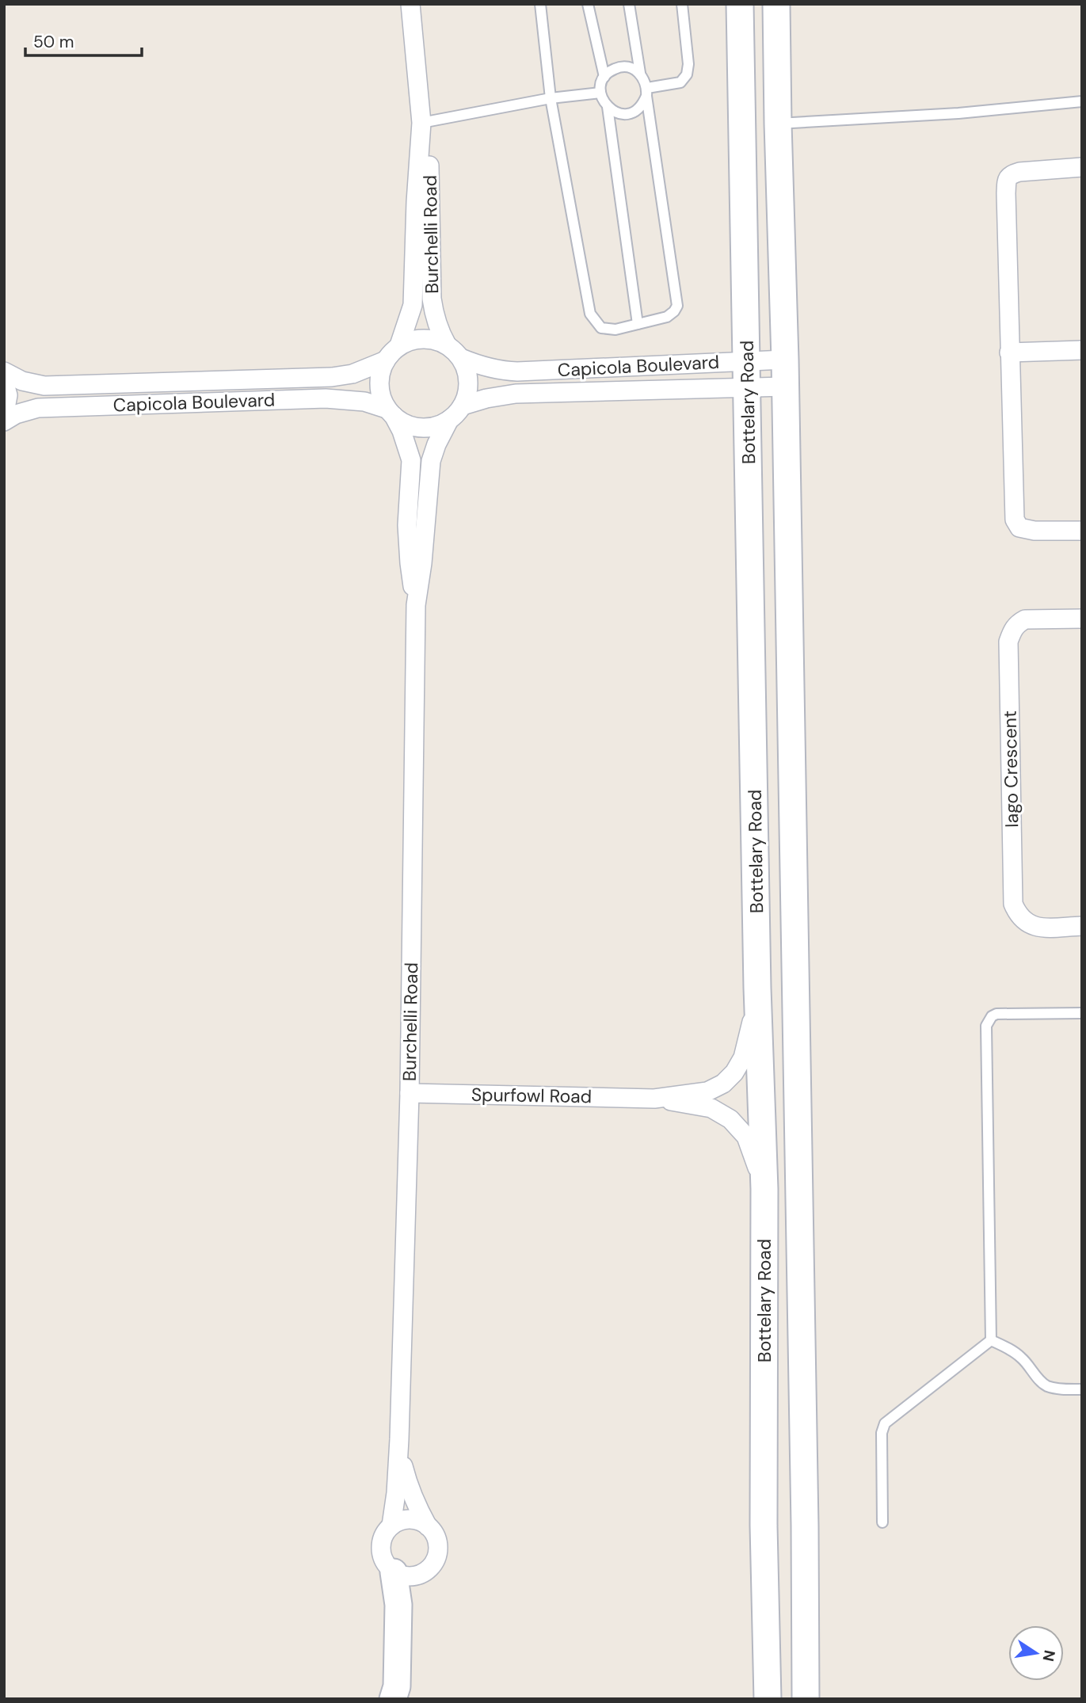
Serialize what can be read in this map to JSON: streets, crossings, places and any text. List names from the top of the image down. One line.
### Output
{"streets":{"main road":["Bottelary Road"],"street":["Burchelli Road","Capicola Boulevard","Iago Crescent","Spurfowl Road"]},"crossings":[["Burchelli Road","Capicola Boulevard"],["Burchelli Road","Spurfowl Road"],["Capicola Boulevard","Bottelary Road"],["Bottelary Road","Spurfowl Road"]],"scale_bar":"50 m","north":"right"}
